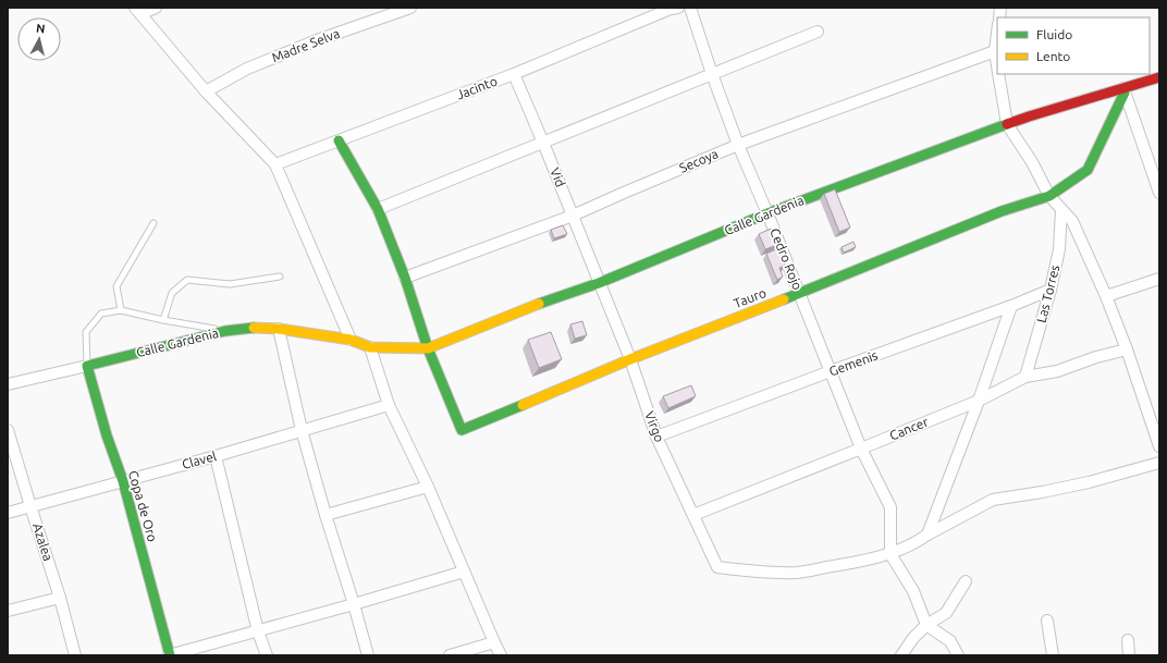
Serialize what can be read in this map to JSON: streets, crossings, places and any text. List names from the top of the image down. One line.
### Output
{"streets":{"street":["Madre Selva","Jacinto","Secoya","Vid","Calle Gardenia","Cedro Rojo","Las Torres","Tauro","Gemenis","Virgo","Cancer","Clavel","Copa de Oro","Azalea"]},"crossings":[["Jacinto","Vid"],["Secoya","Vid"],["Secoya","Cedro Rojo"],["Vid","Calle Gardenia"],["Vid","Virgo"],["Calle Gardenia","Cedro Rojo"],["Calle Gardenia","Tauro"],["Calle Gardenia","Virgo"],["Calle Gardenia","Copa de Oro"],["Cedro Rojo","Tauro"],["Cedro Rojo","Gemenis"],["Cedro Rojo","Virgo"],["Cedro Rojo","Cancer"],["Las Torres","Gemenis"],["Las Torres","Cancer"],["Tauro","Virgo"],["Gemenis","Virgo"],["Virgo","Cancer"],["Clavel","Copa de Oro"],["Clavel","Azalea"]],"legend":["Fluido","Lento"],"north":"top"}
